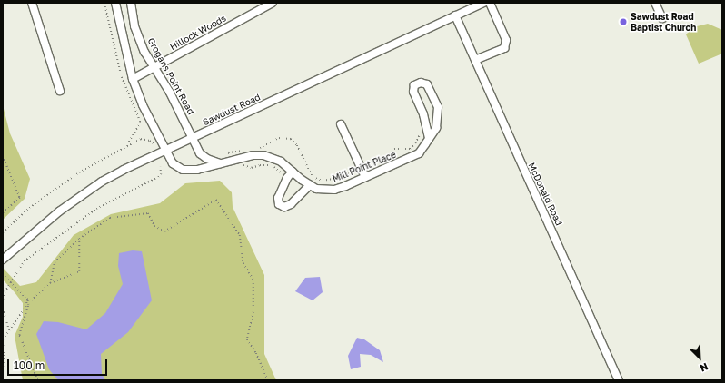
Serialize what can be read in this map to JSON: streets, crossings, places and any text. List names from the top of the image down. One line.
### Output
{"streets":{"street":["Hillock Woods","Grogans Point Road","Sawdust Road","Mill Point Place","McDonald Road"]},"crossings":[["Hillock Woods","Grogans Point Road"],["Grogans Point Road","Sawdust Road"],["Sawdust Road","Mill Point Place"],["Sawdust Road","McDonald Road"]],"places":["Sawdust Road Baptist Church"],"scale_bar":"100 m","north":"bottom right"}
